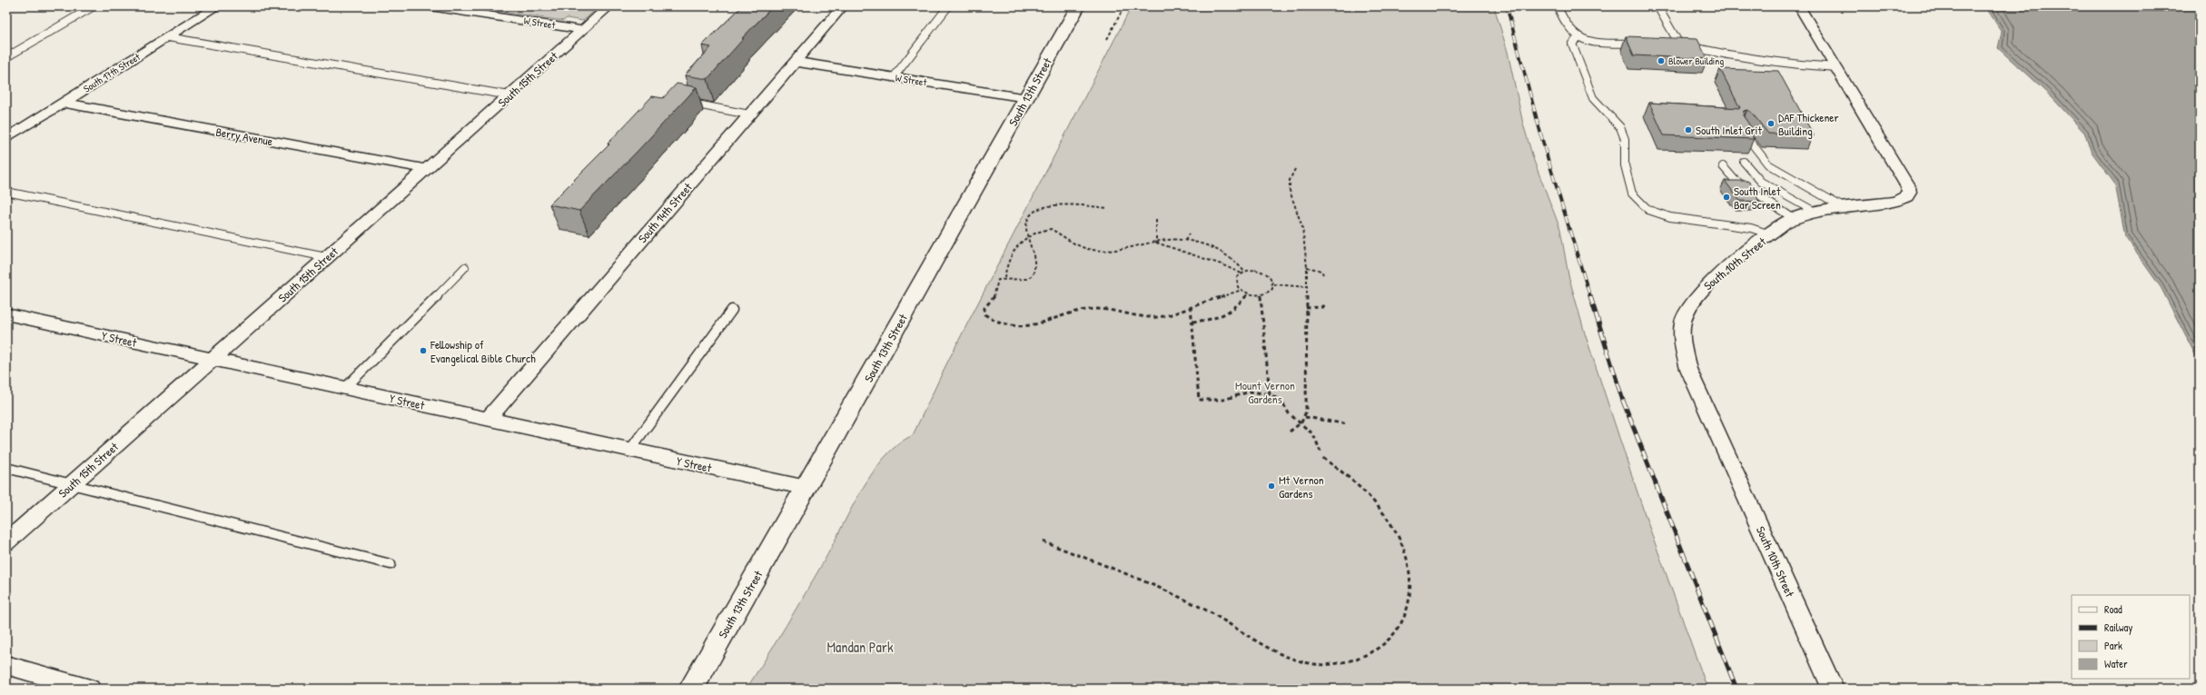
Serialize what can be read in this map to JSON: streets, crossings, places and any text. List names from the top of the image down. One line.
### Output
{"streets":{"main road":["South 13th Street"],"street":["W Street","South 17th Street","South 15th Street","Berry Avenue","South 14th Street","South 10th Street","Y Street"]},"crossings":[["W Street","South 15th Street"],["W Street","South 13th Street"],["W Street","South 14th Street"],["South 17th Street","Berry Avenue"],["South 15th Street","Berry Avenue"],["South 15th Street","Y Street"],["South 13th Street","Y Street"],["South 14th Street","Y Street"]],"parks":["Mount Vernon Gardens","Mandan Park"],"places":["Blower Building","DAF Thickener Building","South Inlet Grit","South Inlet Bar Screen","Fellowship of Evangelical Bible Church","Mt Vernon Gardens"],"legend":["Road","Railway","Park","Water"]}
